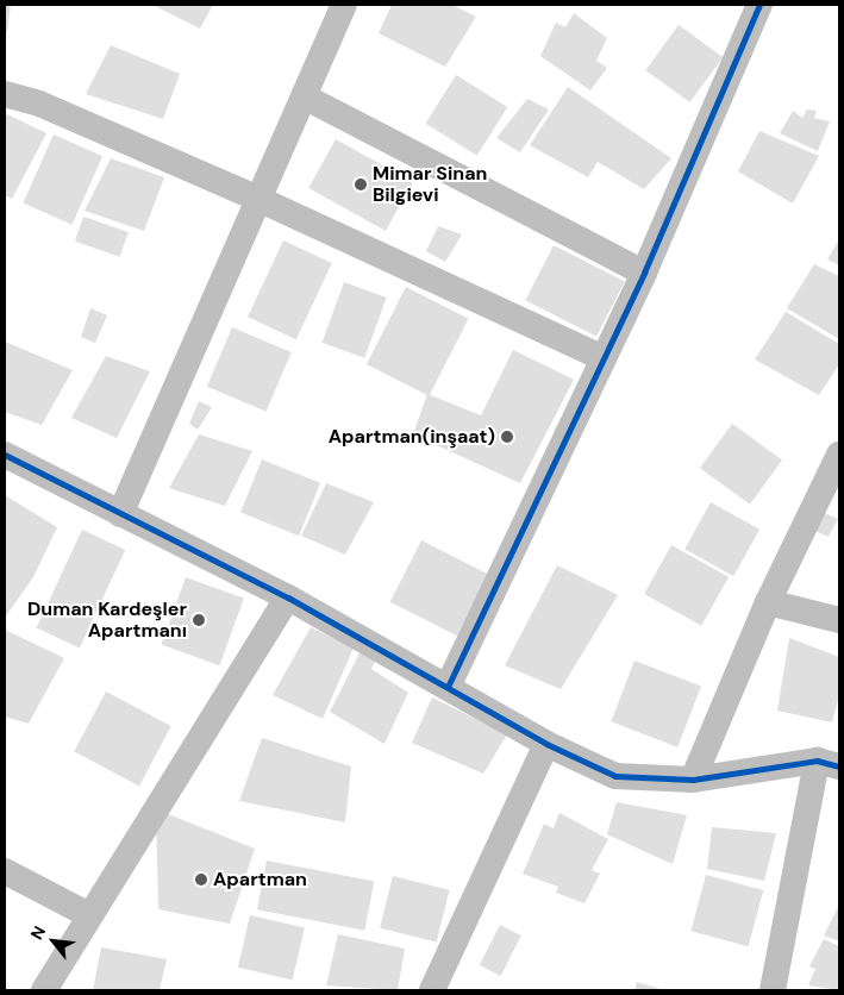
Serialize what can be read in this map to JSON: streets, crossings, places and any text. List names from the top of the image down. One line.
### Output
{"places":["Mimar Sinan Bilgievi","Apartman(inşaat)","Duman Kardeşler Apartmanı","Apartman"],"north":"top left"}
